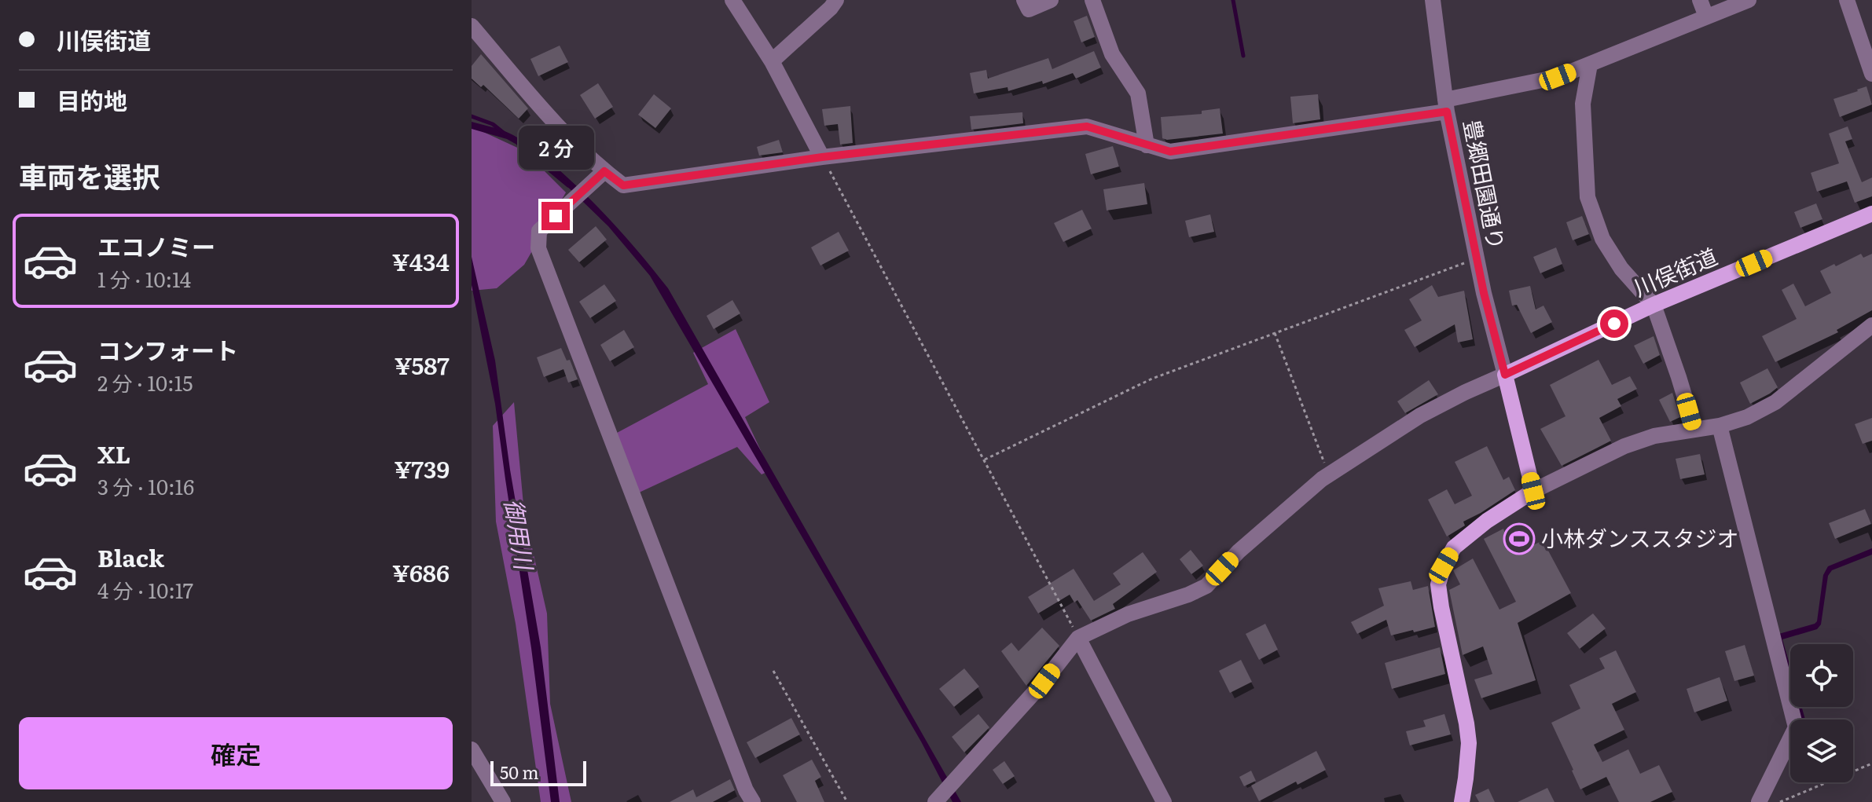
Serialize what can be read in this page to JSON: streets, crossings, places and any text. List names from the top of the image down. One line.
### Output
{"streets":{"main road":["川俣街道"],"street":["豊郷田園通り"]},"crossings":[["豊郷田園通り","川俣街道"]],"water":["御用川"],"places":{"sports":["小林ダンススタジオ"]},"scale_bar":"50 m","page":{"banner":["川俣街道","目的地"],"bubble":"2 分","heading":"車両を選択","list":[{"name":"エコノミー","note":"1 分 · 10:14","value":"¥434"},{"name":"コンフォート","note":"2 分 · 10:15","value":"¥587"},{"name":"XL","note":"3 分 · 10:16","value":"¥739"},{"name":"Black","note":"4 分 · 10:17","value":"¥686"}],"buttons":"確定","scale":"50 m"}}
